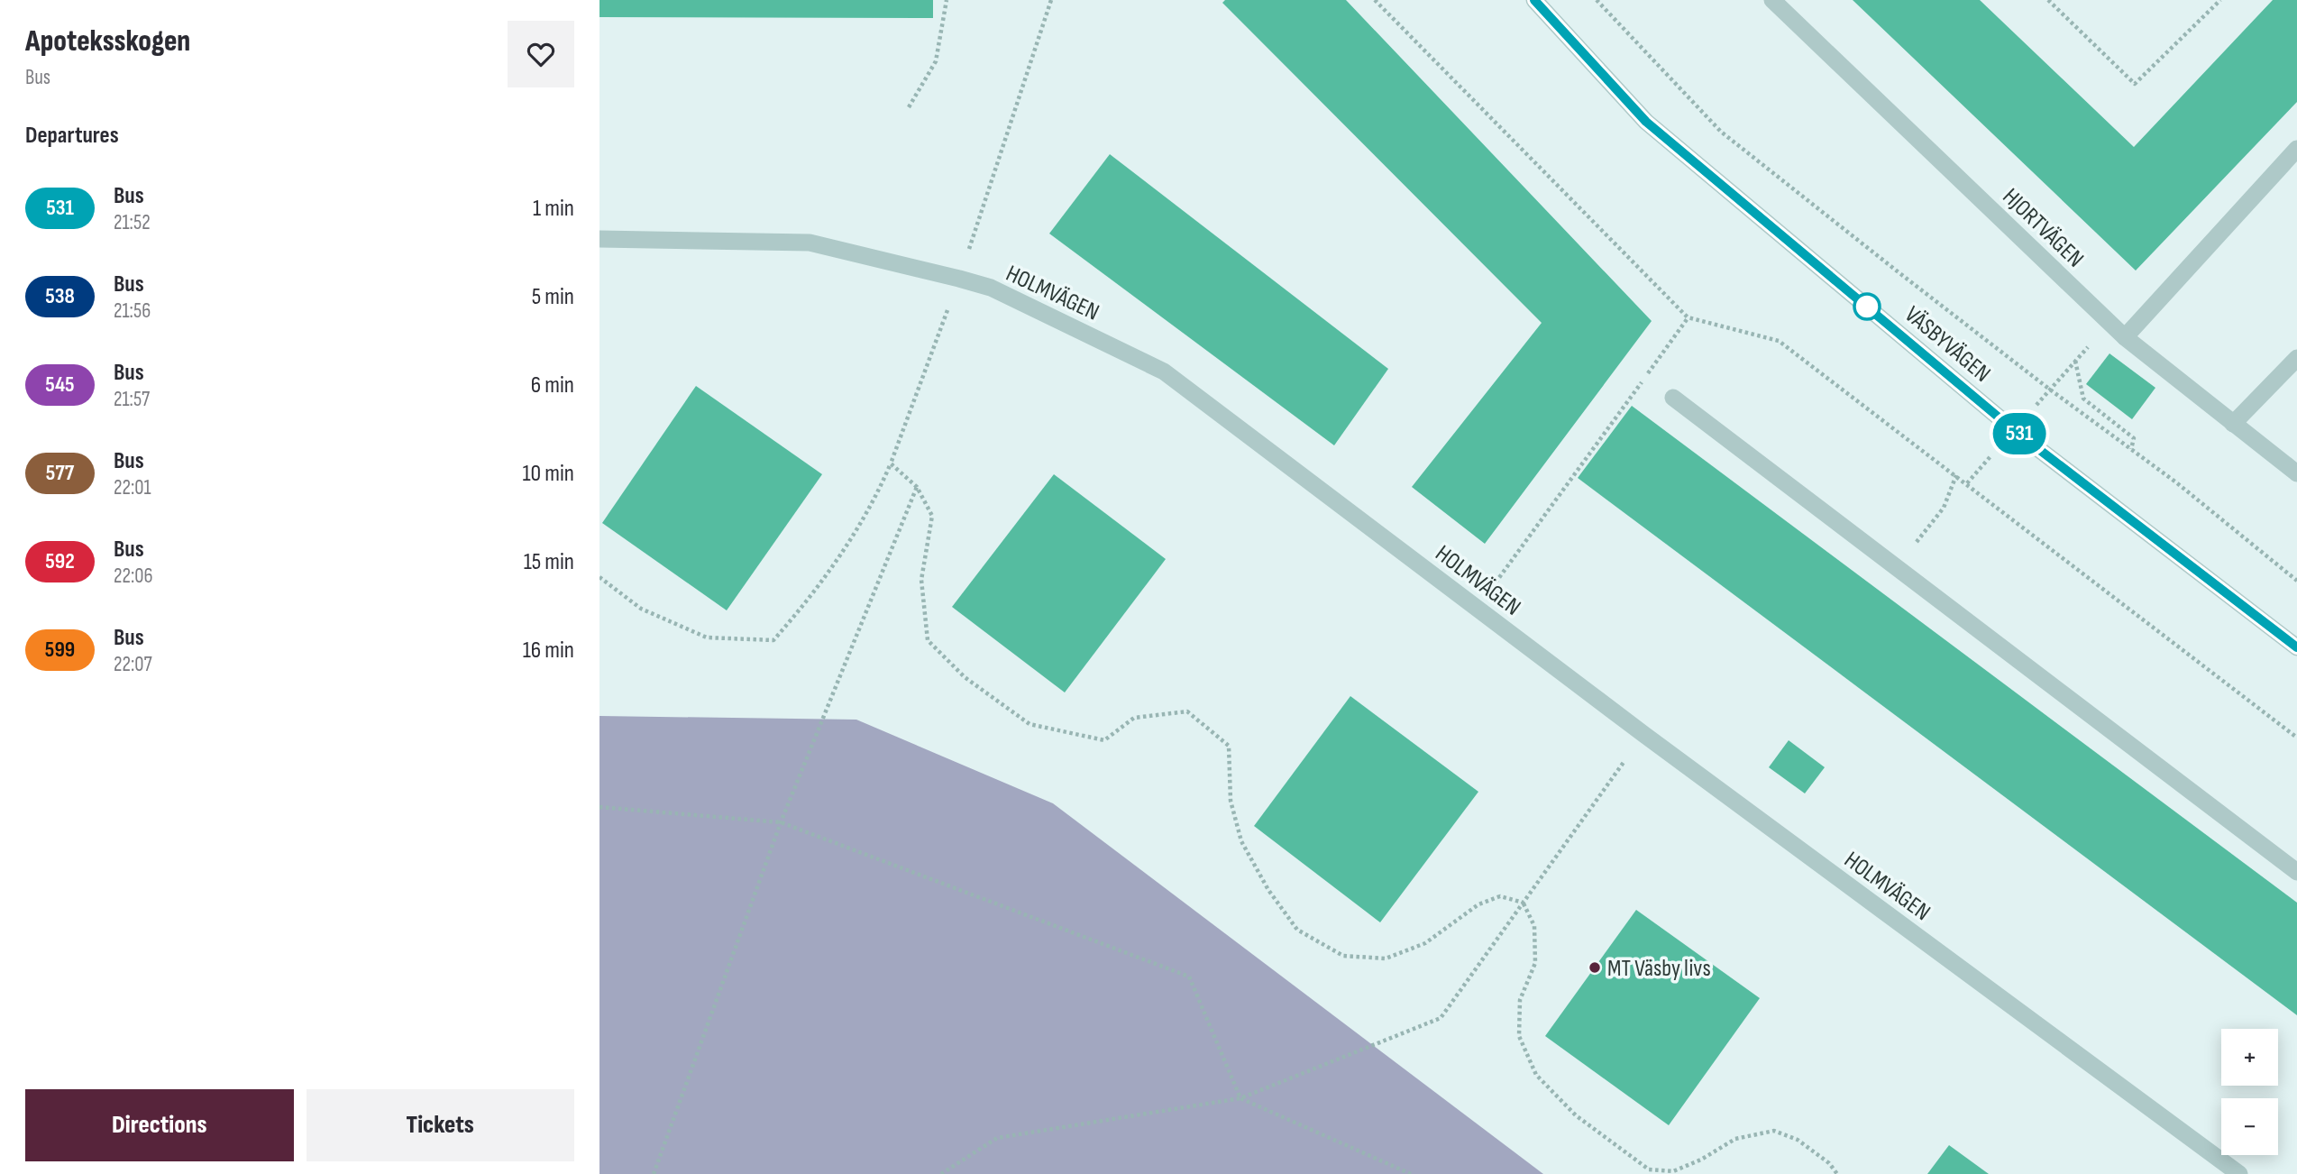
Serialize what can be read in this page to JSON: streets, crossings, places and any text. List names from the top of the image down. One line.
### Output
{"streets":{"street":["HJORTVÄGEN","HOLMVÄGEN","VÄSBYVÄGEN"]},"places":["MT Väsby livs"],"lines":["bus line 531"],"page":{"heading":[["Apoteksskogen","Bus"],"Departures"],"on_map":"531","list":[{"mark":"531","name":"Bus","note":"21:52","value":"1 min"},{"mark":"538","name":"Bus","note":"21:56","value":"5 min"},{"mark":"545","name":"Bus","note":"21:57","value":"6 min"},{"mark":"577","name":"Bus","note":"22:01","value":"10 min"},{"mark":"592","name":"Bus","note":"22:06","value":"15 min"},{"mark":"599","name":"Bus","note":"22:07","value":"16 min"}],"map_buttons":["+","−"],"buttons":["Directions","Tickets"]}}
